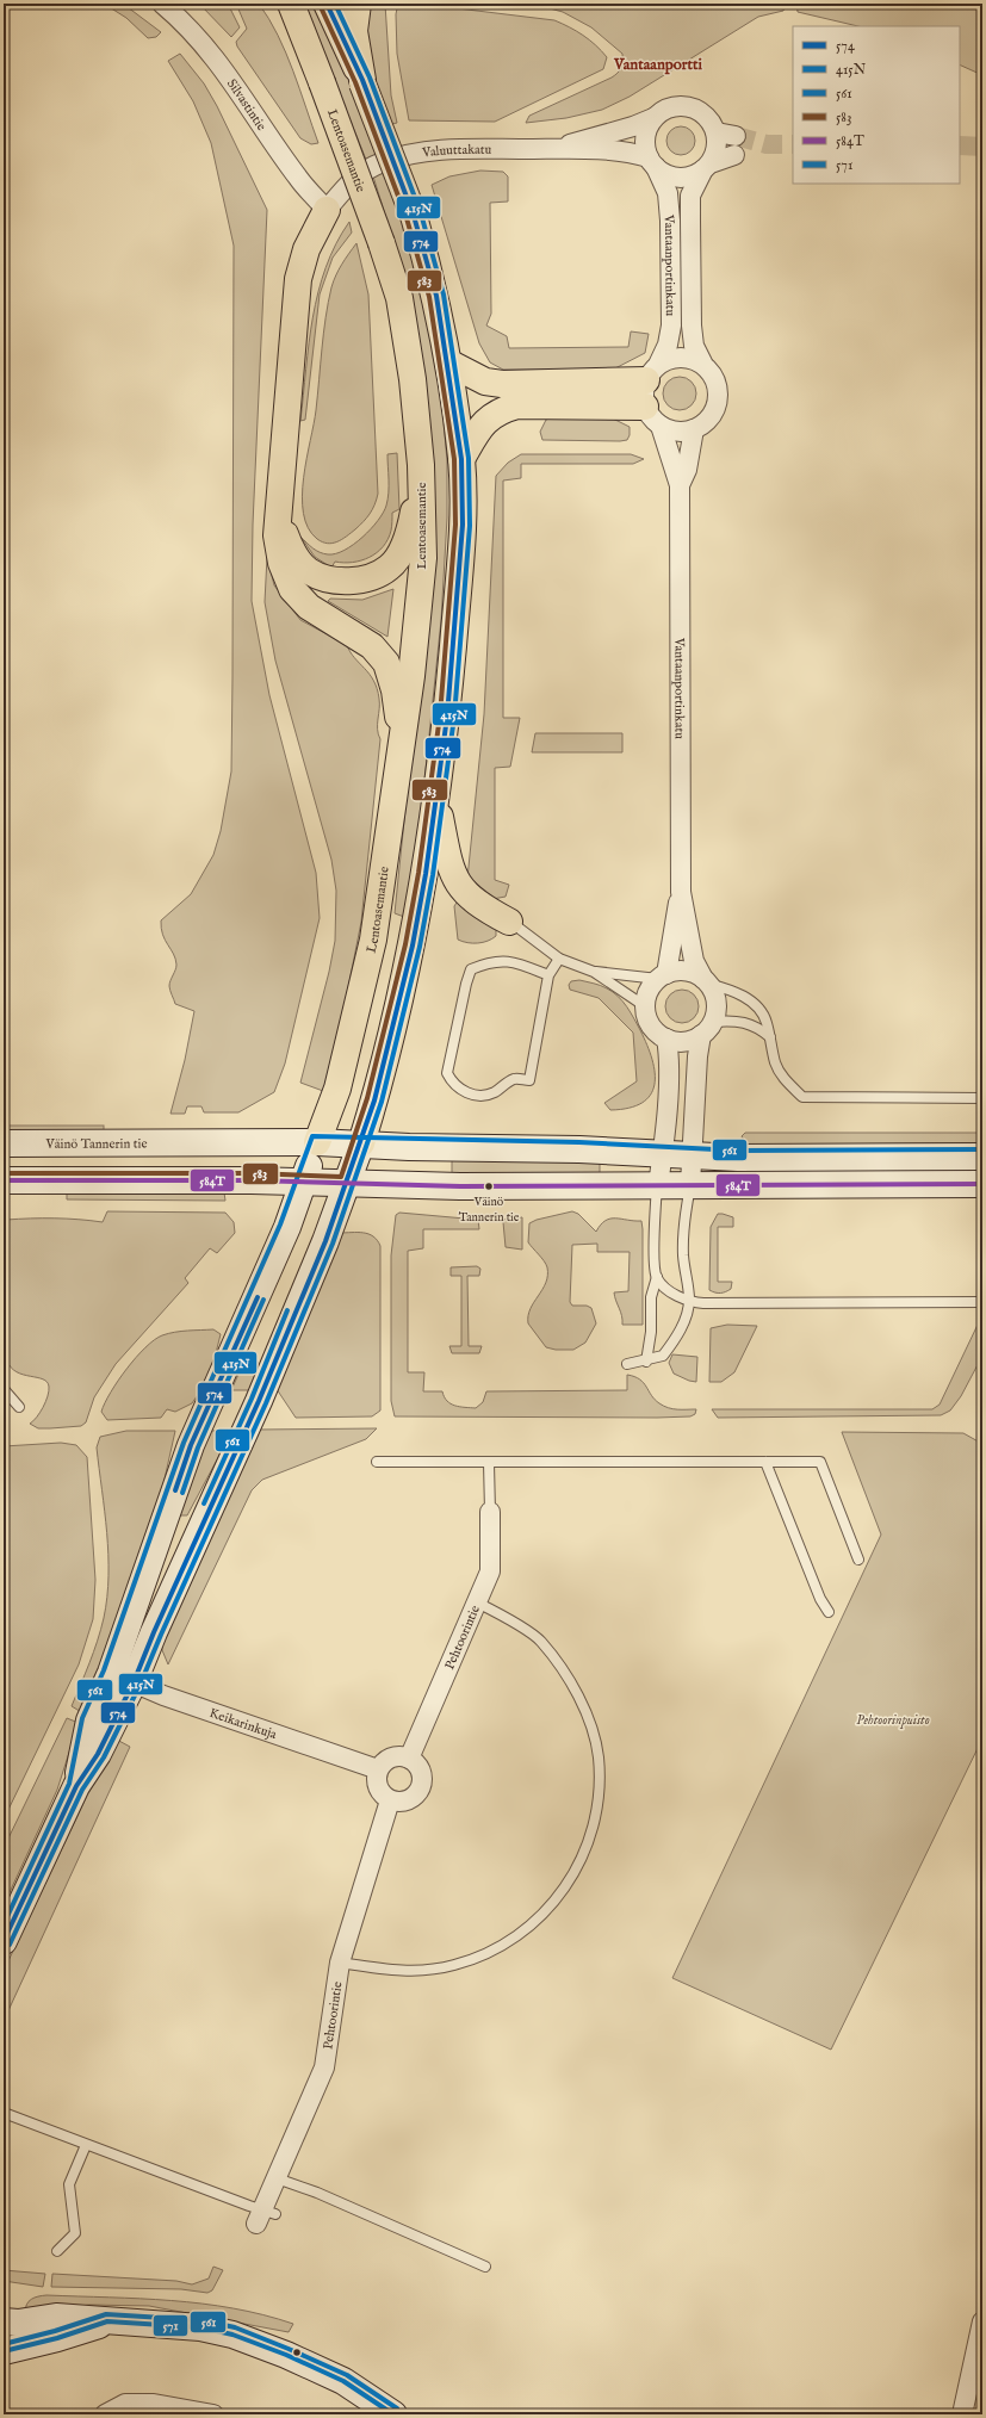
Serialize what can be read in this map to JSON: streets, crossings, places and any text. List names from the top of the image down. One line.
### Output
{"streets":{"main road":["Lentoasemantie","Väinö Tannerin tie"],"street":["Silvastintie","Valuuttakatu","Vantaanportinkatu","Pehtoorintie","Keikarinkuja"]},"crossings":[["Silvastintie","Valuuttakatu"],["Lentoasemantie","Väinö Tannerin tie"],["Lentoasemantie","Keikarinkuja"],["Valuuttakatu","Vantaanportinkatu"],["Vantaanportinkatu","Väinö Tannerin tie"],["Pehtoorintie","Keikarinkuja"]],"districts":["Vantaanportti"],"parks":["Pehtoorinpuisto"],"places":["Väinö Tannerin tie"],"lines":["transit line 574","transit line 415N","transit line 583","transit line 561","transit line 584T","transit line 571"],"legend":["574","415N","561","583","584T","571"]}
